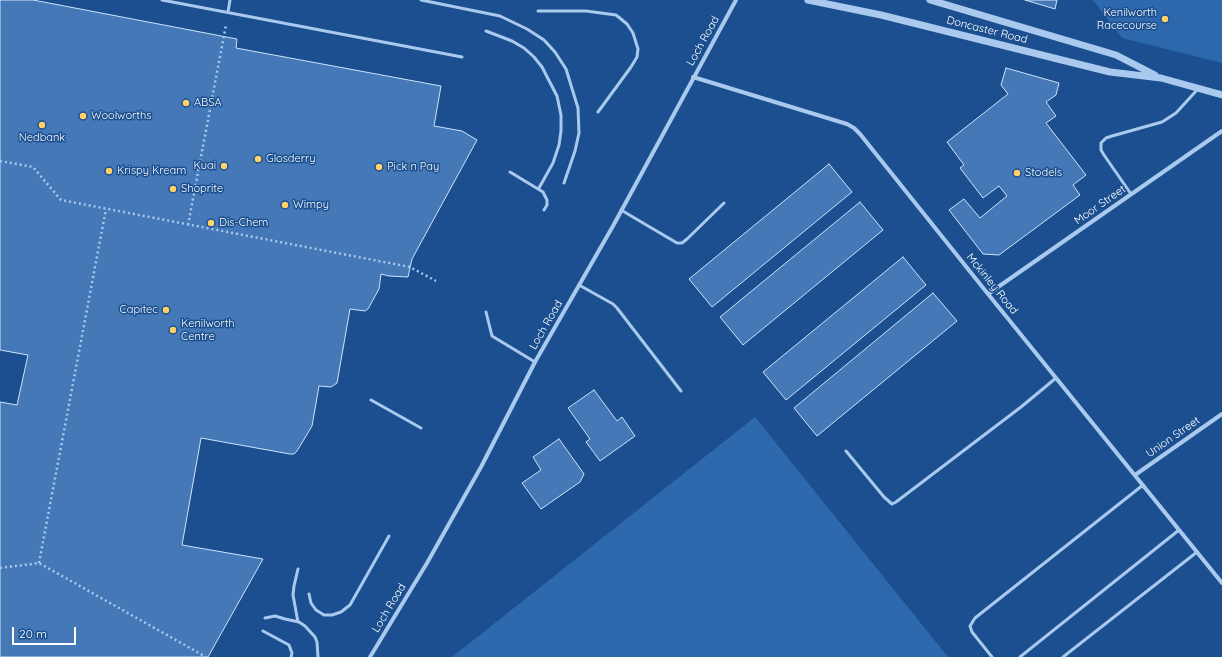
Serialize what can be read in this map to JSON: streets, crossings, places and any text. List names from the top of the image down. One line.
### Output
{"streets":{"street":["Doncaster Road","Loch Road","Moor Street","Mckinley Road","Union Street"]},"crossings":[["Loch Road","Mckinley Road"],["Moor Street","Mckinley Road"],["Mckinley Road","Union Street"]],"places":["Kenilworth Racecourse","ABSA","Woolworths","Nedbank","Glosderry","Kuai","Pick n Pay","Krispy Kream","Stodels","Shoprite","Wimpy","Dis-Chem","Capitec","Kenilworth Centre"],"scale_bar":"20 m"}
